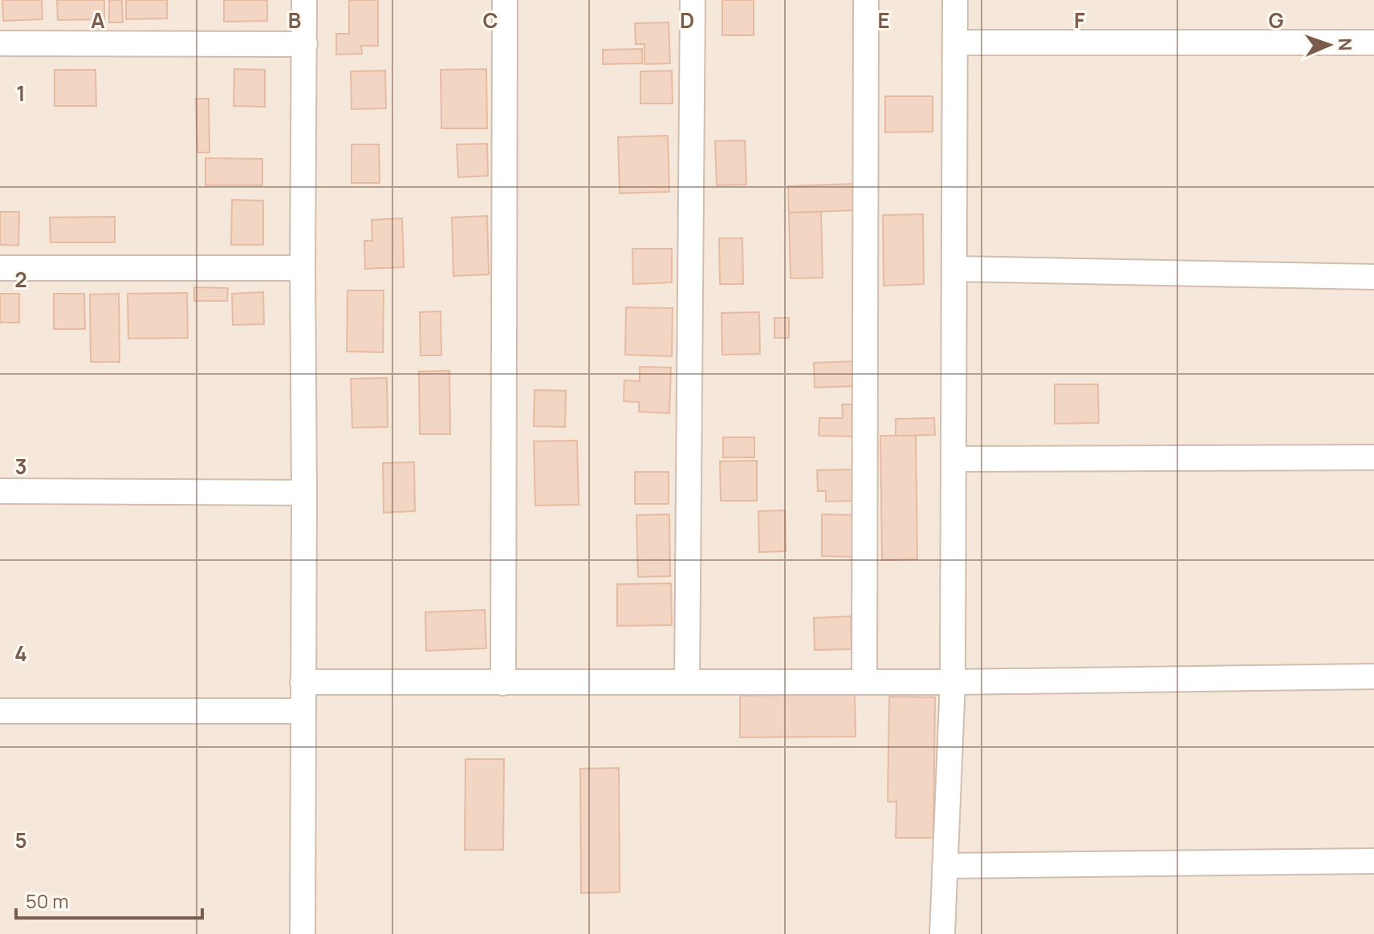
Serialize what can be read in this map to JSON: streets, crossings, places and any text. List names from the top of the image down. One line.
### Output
{"scale_bar":"50 m","north":"right","grid":{"columns":["A","B","C","D","E","F","G"],"rows":["1","2","3","4","5"]}}
